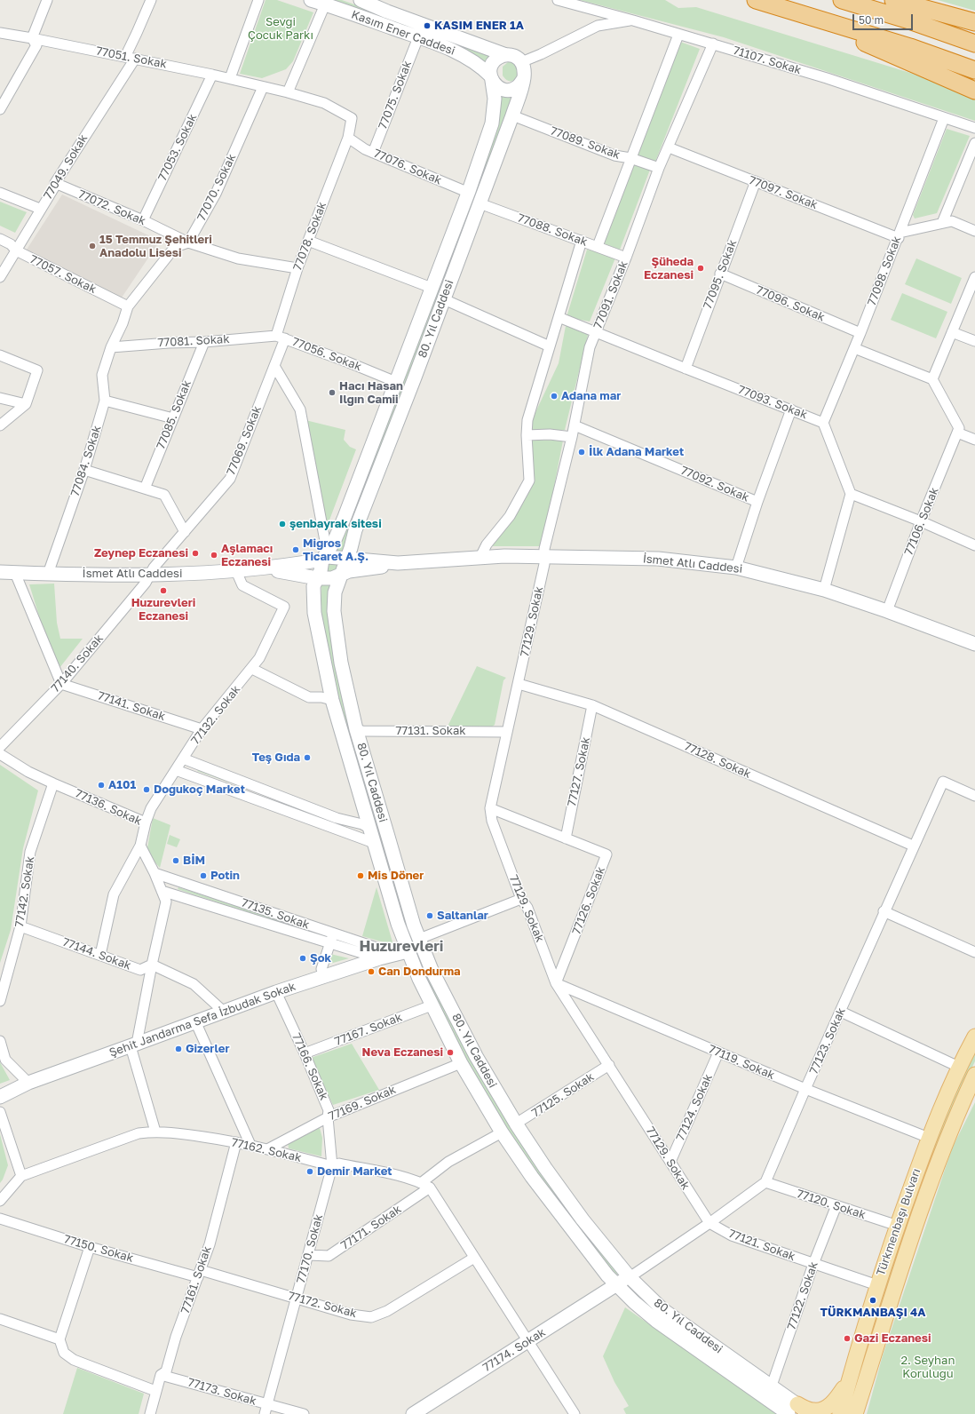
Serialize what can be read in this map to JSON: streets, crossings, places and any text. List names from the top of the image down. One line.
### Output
{"streets":{"main road":["Kasım Ener Caddesi","80. Yıl Caddesi","İsmet Atlı Caddesi","Şehit Jandarma Sefa İzbudak Sokak","Türkmenbaşı Bulvarı","77174. Sokak"],"street":["77051. Sokak","71107. Sokak","77075. Sokak","77089. Sokak","77053. Sokak","77049. Sokak","77076. Sokak","77070. Sokak","77097. Sokak","77072. Sokak","77088. Sokak","77078. Sokak","77098. Sokak","77057. Sokak","77095. Sokak","77091. Sokak","77096. Sokak","77081. Sokak","77056. Sokak","77093. Sokak","77085. Sokak","77069. Sokak","77084. Sokak","77092. Sokak","77106. Sokak","77129. Sokak","77140. Sokak","77141. Sokak","77132. Sokak","77131. Sokak","77128. Sokak","77127. Sokak","77136. Sokak","77142. Sokak","77126. Sokak","77135. Sokak","77144. Sokak","77167. Sokak","77123. Sokak","77119. Sokak","77166. Sokak","77125. Sokak","77169. Sokak","77124. Sokak","77162. Sokak","77120. Sokak","77171. Sokak","77121. Sokak","77150. Sokak","77170. Sokak","77161. Sokak","77122. Sokak","77172. Sokak","77173. Sokak"]},"crossings":[["Kasım Ener Caddesi","77075. Sokak"],["Kasım Ener Caddesi","80. Yıl Caddesi"],["77051. Sokak","77053. Sokak"],["77051. Sokak","77049. Sokak"],["77051. Sokak","77070. Sokak"],["77051. Sokak","77078. Sokak"],["71107. Sokak","77098. Sokak"],["71107. Sokak","77091. Sokak"],["77075. Sokak","77076. Sokak"],["77089. Sokak","77091. Sokak"],["77089. Sokak","80. Yıl Caddesi"],["77053. Sokak","77072. Sokak"],["77049. Sokak","77072. Sokak"],["77049. Sokak","77057. Sokak"],["77076. Sokak","77078. Sokak"],["77076. Sokak","80. Yıl Caddesi"],["77070. Sokak","77072. Sokak"],["77097. Sokak","77098. Sokak"],["77097. Sokak","77095. Sokak"],["77097. Sokak","77091. Sokak"],["77072. Sokak","77078. Sokak"],["77088. Sokak","77091. Sokak"],["77088. Sokak","80. Yıl Caddesi"],["77078. Sokak","77081. Sokak"],["77078. Sokak","77056. Sokak"],["77078. Sokak","77069. Sokak"],["77098. Sokak","77096. Sokak"],["77098. Sokak","77093. Sokak"],["77095. Sokak","77096. Sokak"],["77095. Sokak","77093. Sokak"],["77091. Sokak","77093. Sokak"],["77091. Sokak","77092. Sokak"],["77091. Sokak","İsmet Atlı Caddesi"],["77091. Sokak","77129. Sokak"],["80. Yıl Caddesi","77056. Sokak"],["80. Yıl Caddesi","İsmet Atlı Caddesi"],["80. Yıl Caddesi","77131. Sokak"],["80. Yıl Caddesi","77135. Sokak"],["80. Yıl Caddesi","Şehit Jandarma Sefa İzbudak Sokak"],["80. Yıl Caddesi","77167. Sokak"],["80. Yıl Caddesi","77125. Sokak"],["80. Yıl Caddesi","77169. Sokak"],["80. Yıl Caddesi","77171. Sokak"],["80. Yıl Caddesi","77122. Sokak"],["80. Yıl Caddesi","77174. Sokak"],["77081. Sokak","77056. Sokak"],["77081. Sokak","77085. Sokak"],["77081. Sokak","77069. Sokak"],["77081. Sokak","77084. Sokak"],["77056. Sokak","77069. Sokak"],["77069. Sokak","İsmet Atlı Caddesi"],["77069. Sokak","77140. Sokak"],["77084. Sokak","İsmet Atlı Caddesi"],["77106. Sokak","İsmet Atlı Caddesi"],["İsmet Atlı Caddesi","77129. Sokak"],["İsmet Atlı Caddesi","77140. Sokak"],["İsmet Atlı Caddesi","77132. Sokak"],["77129. Sokak","77131. Sokak"],["77129. Sokak","77128. Sokak"],["77129. Sokak","77126. Sokak"],["77129. Sokak","77119. Sokak"],["77129. Sokak","77125. Sokak"],["77129. Sokak","77124. Sokak"],["77129. Sokak","77121. Sokak"],["77140. Sokak","77141. Sokak"],["77141. Sokak","77132. Sokak"],["77132. Sokak","77136. Sokak"],["77128. Sokak","77127. Sokak"],["77128. Sokak","77123. Sokak"],["77127. Sokak","77126. Sokak"],["77136. Sokak","77142. Sokak"],["77136. Sokak","77144. Sokak"],["77142. Sokak","77144. Sokak"],["77126. Sokak","77119. Sokak"],["77135. Sokak","Şehit Jandarma Sefa İzbudak Sokak"],["Şehit Jandarma Sefa İzbudak Sokak","77166. Sokak"],["77167. Sokak","77166. Sokak"],["77123. Sokak","77119. Sokak"],["77123. Sokak","77120. Sokak"],["77119. Sokak","77124. Sokak"],["77119. Sokak","Türkmenbaşı Bulvarı"],["77166. Sokak","77169. Sokak"],["77166. Sokak","77162. Sokak"],["77166. Sokak","77170. Sokak"],["77169. Sokak","77162. Sokak"],["77162. Sokak","77171. Sokak"],["77162. Sokak","77170. Sokak"],["77162. Sokak","77161. Sokak"],["77120. Sokak","Türkmenbaşı Bulvarı"],["77120. Sokak","77122. Sokak"],["Türkmenbaşı Bulvarı","77121. Sokak"],["77171. Sokak","77170. Sokak"],["77121. Sokak","77122. Sokak"],["77150. Sokak","77161. Sokak"],["77150. Sokak","77172. Sokak"],["77170. Sokak","77172. Sokak"],["77170. Sokak","77173. Sokak"],["77161. Sokak","77172. Sokak"],["77161. Sokak","77173. Sokak"]],"districts":["Huzurevleri"],"parks":["Sevgi Çocuk Parkı","2. Seyhan Koruluğu"],"places":["KASIM ENER 1A","15 Temmuz Şehitleri Anadolu Lisesi","Şüheda Eczanesi","Hacı Hasan Ilgın Camii","Adana mar","İlk Adana Market","şenbayrak sitesi","Migros Ticaret A.Ş.","Zeynep Eczanesi","Aşlamacı Eczanesi","Huzurevleri Eczanesi","Teş Gıda","A101","Doğukoç Market","BİM","Potin","Mis Döner","Saltanlar","Şok","Can Dondurma","Gizerler","Neva Eczanesi","Demir Market","TÜRKMANBAŞI 4A","Gazi Eczanesi"],"scale_bar":"50 m"}
